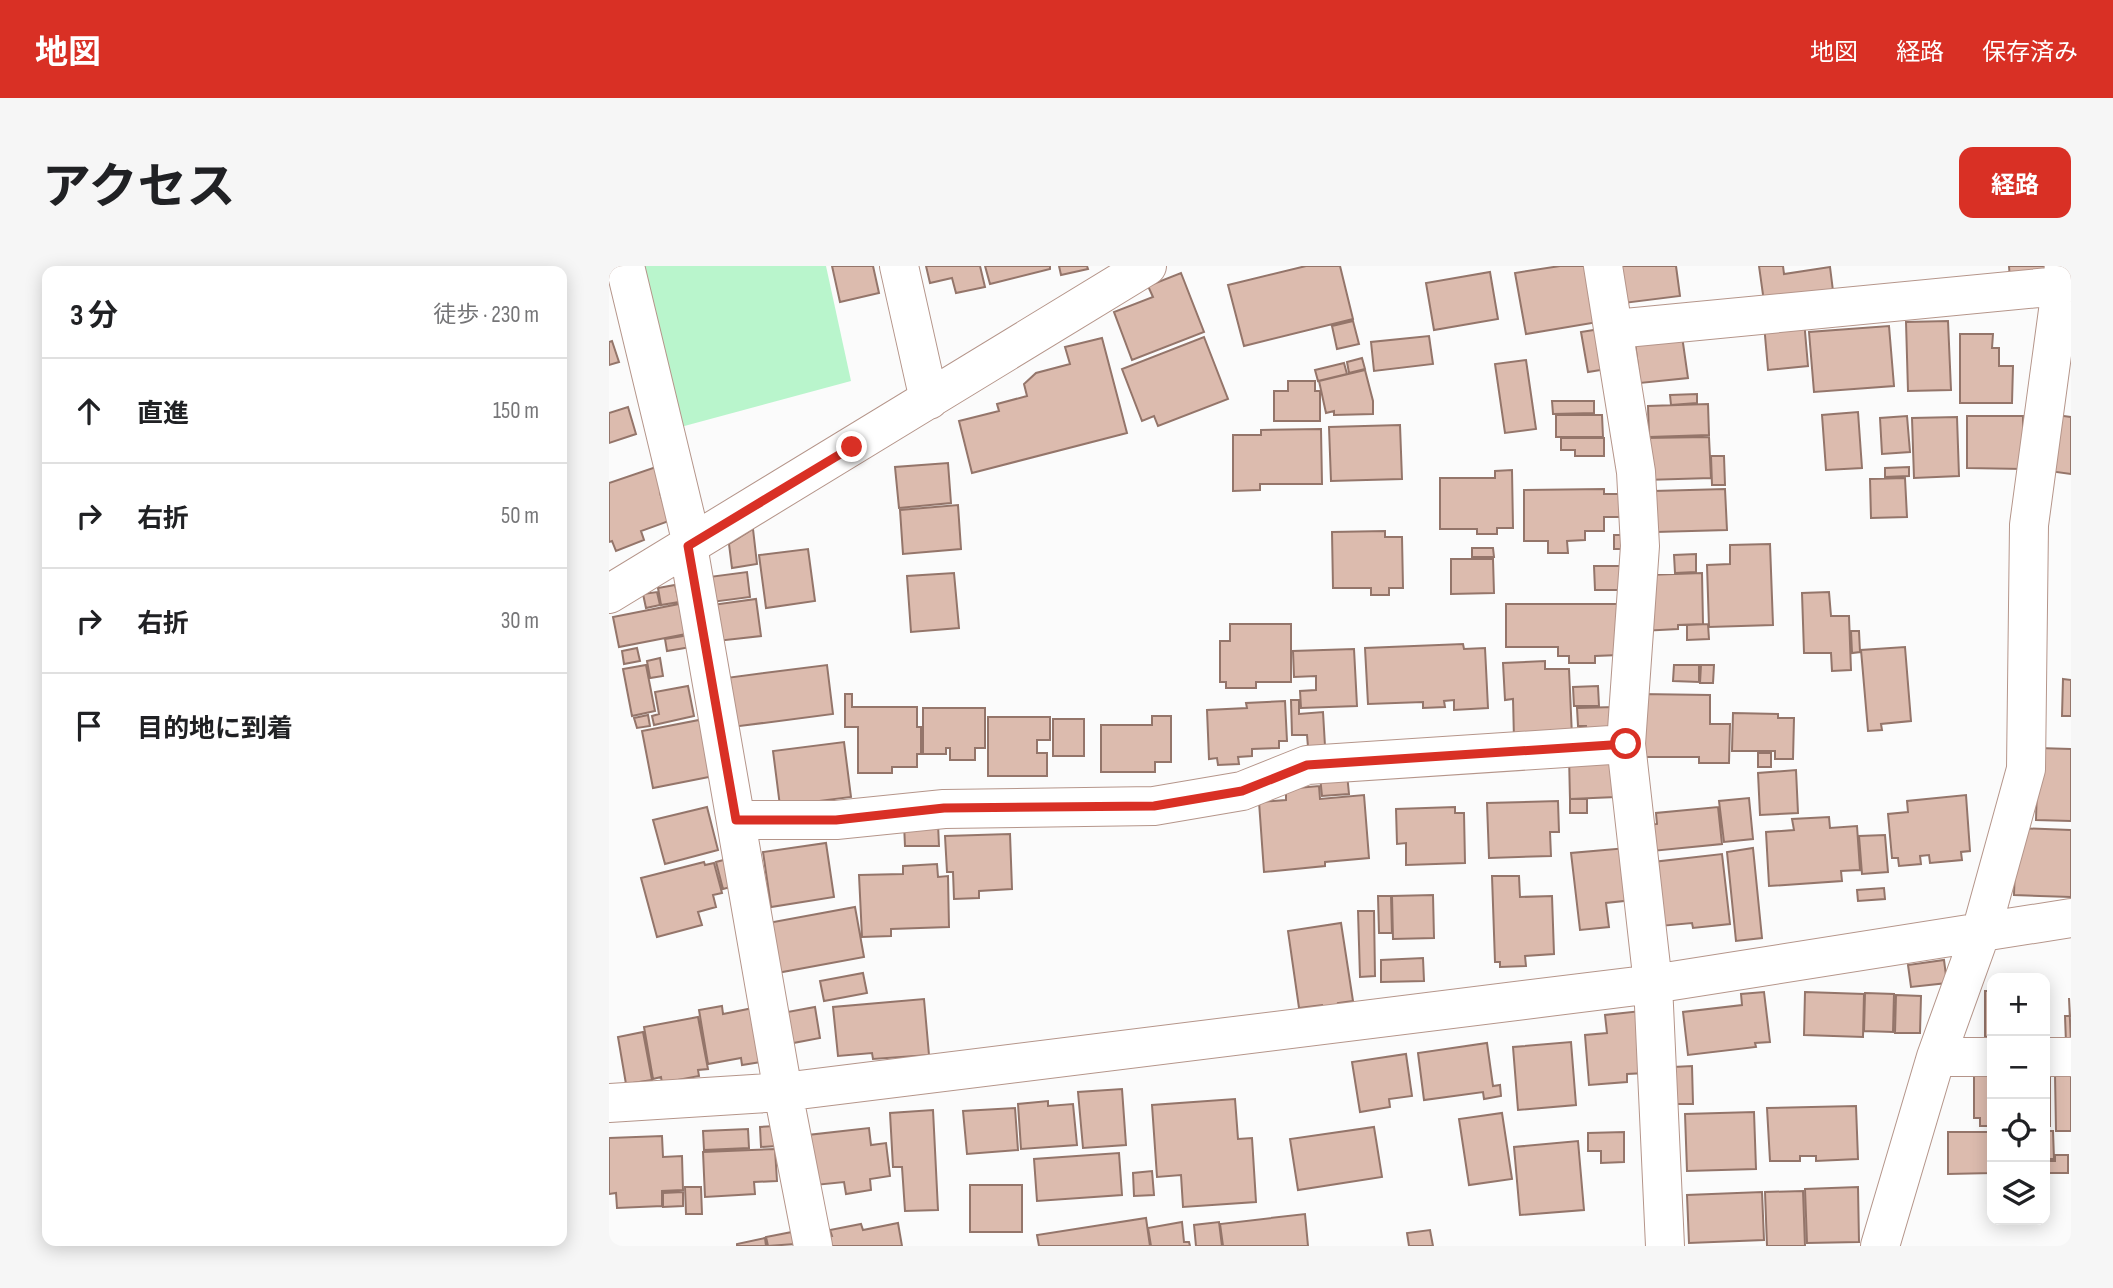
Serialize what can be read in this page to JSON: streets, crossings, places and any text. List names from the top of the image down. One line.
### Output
{"page":{"header":"地図","nav":["地図","経路","保存済み"],"title":"アクセス","buttons":"経路","heading":["3 分","徒歩 · 230 m"],"list":[["直進","150 m"],["右折","50 m"],["右折","30 m"],"目的地に到着"],"map_buttons":["+","−"]}}
